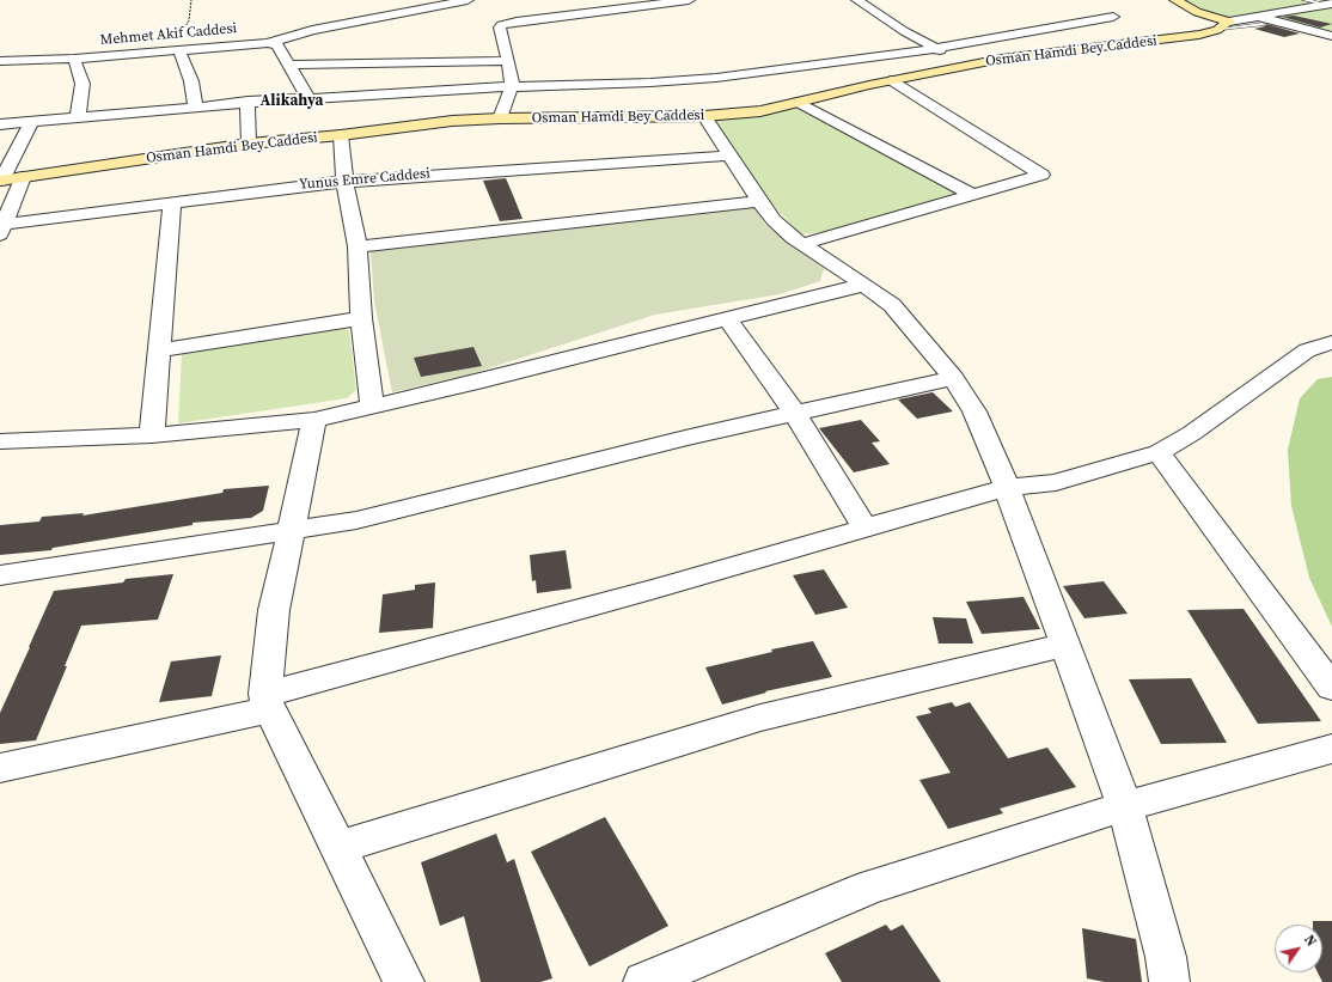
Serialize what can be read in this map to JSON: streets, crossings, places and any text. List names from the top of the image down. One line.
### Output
{"streets":{"street":["Mehmet Akif Caddesi","Osman Hamdi Bey Caddesi","Yunus Emre Caddesi"]},"districts":["Alikahya"],"north":"top right"}
